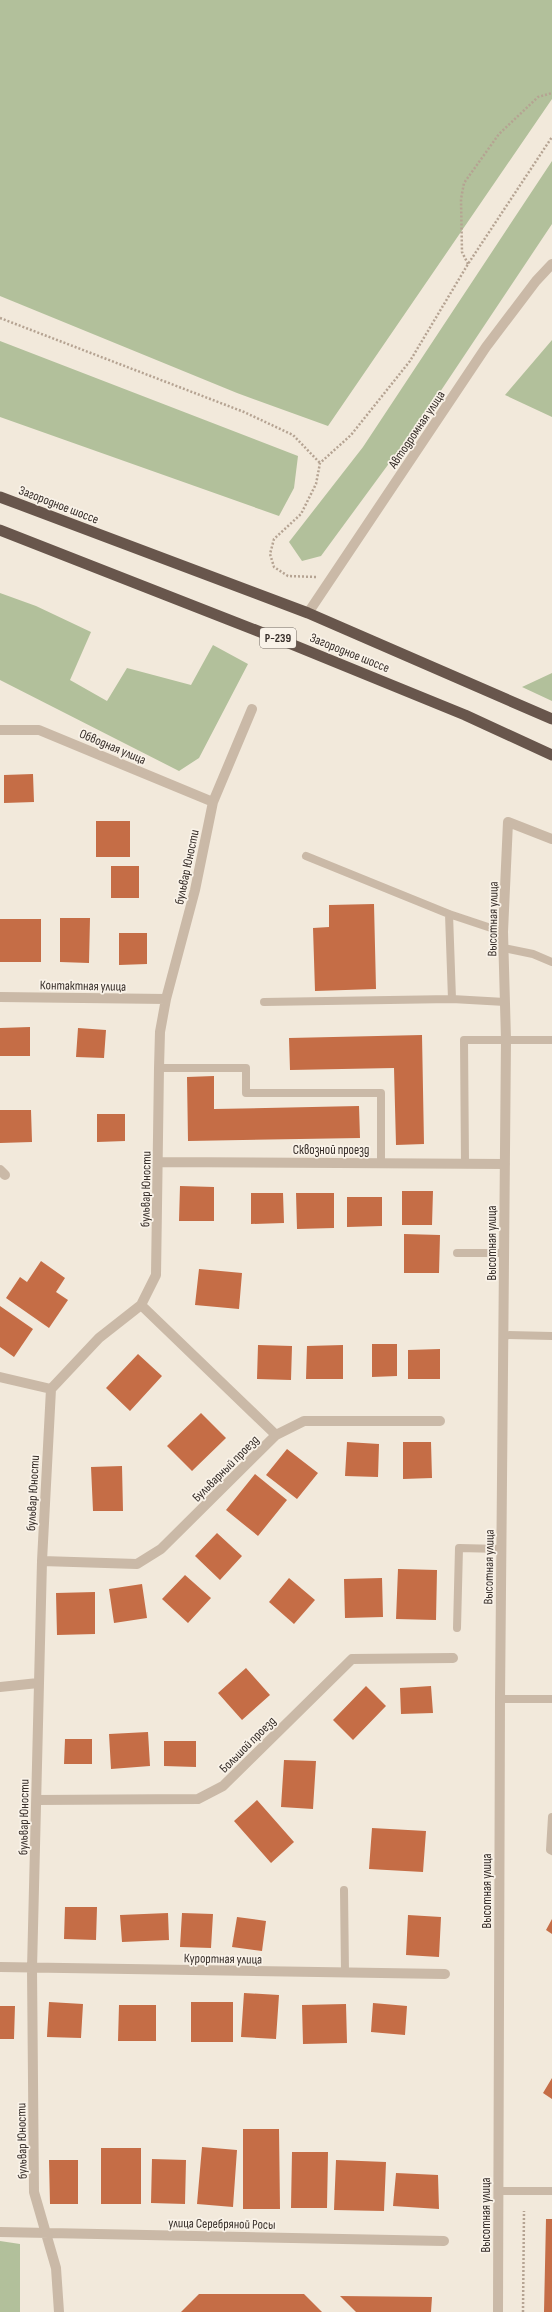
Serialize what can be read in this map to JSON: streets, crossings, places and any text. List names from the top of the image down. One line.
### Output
{"streets":{"highway":["Загородное шоссе","Р-239"],"street":["Автодромная улица","Обводная улица","бульвар Юности","Высотная улица","Контактная улица","Сквозной проезд","Бульварный проезд","Большой проезд","Курортная улица","улица Серебряной Росы"]},"crossings":[["Автодромная улица","Загородное шоссе"],["Обводная улица","бульвар Юности"],["бульвар Юности","Контактная улица"],["бульвар Юности","Сквозной проезд"],["бульвар Юности","Бульварный проезд"],["бульвар Юности","Большой проезд"],["бульвар Юности","Курортная улица"],["бульвар Юности","улица Серебряной Росы"],["Высотная улица","Сквозной проезд"]]}
